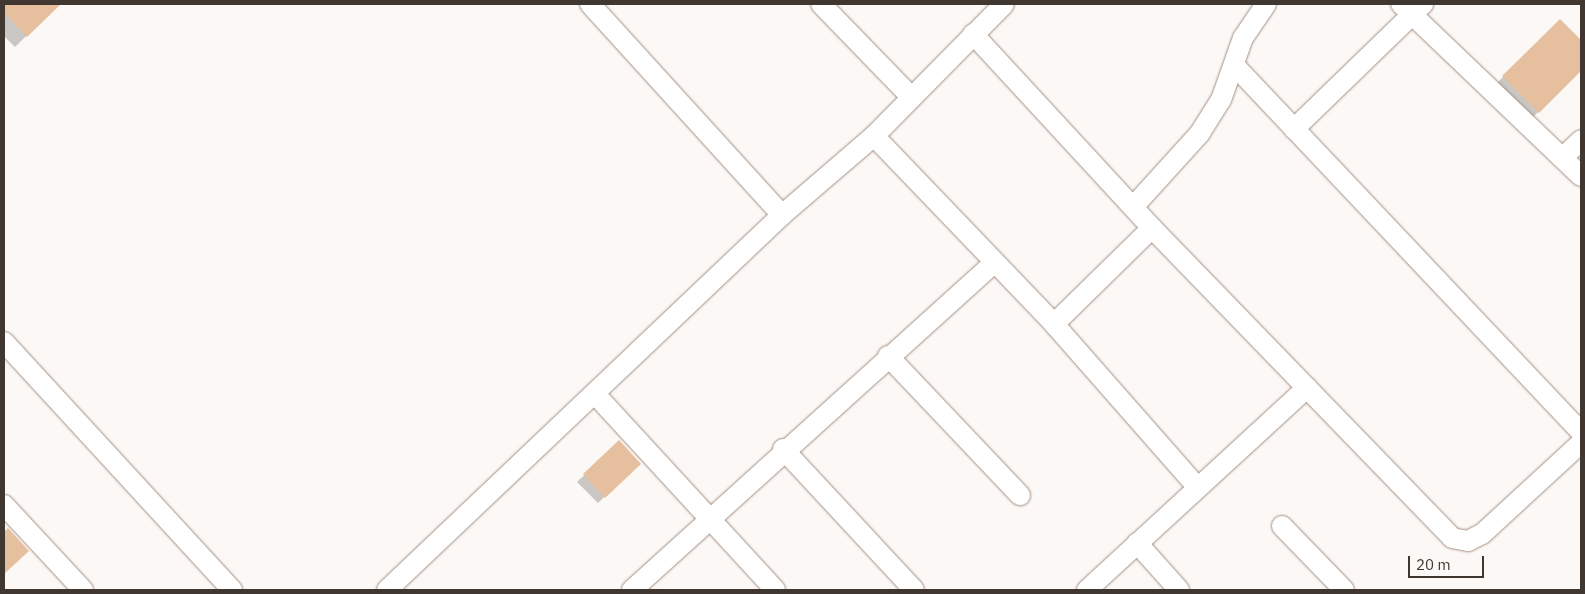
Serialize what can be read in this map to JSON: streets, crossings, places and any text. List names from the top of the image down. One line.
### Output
{"scale_bar":"20 m"}
